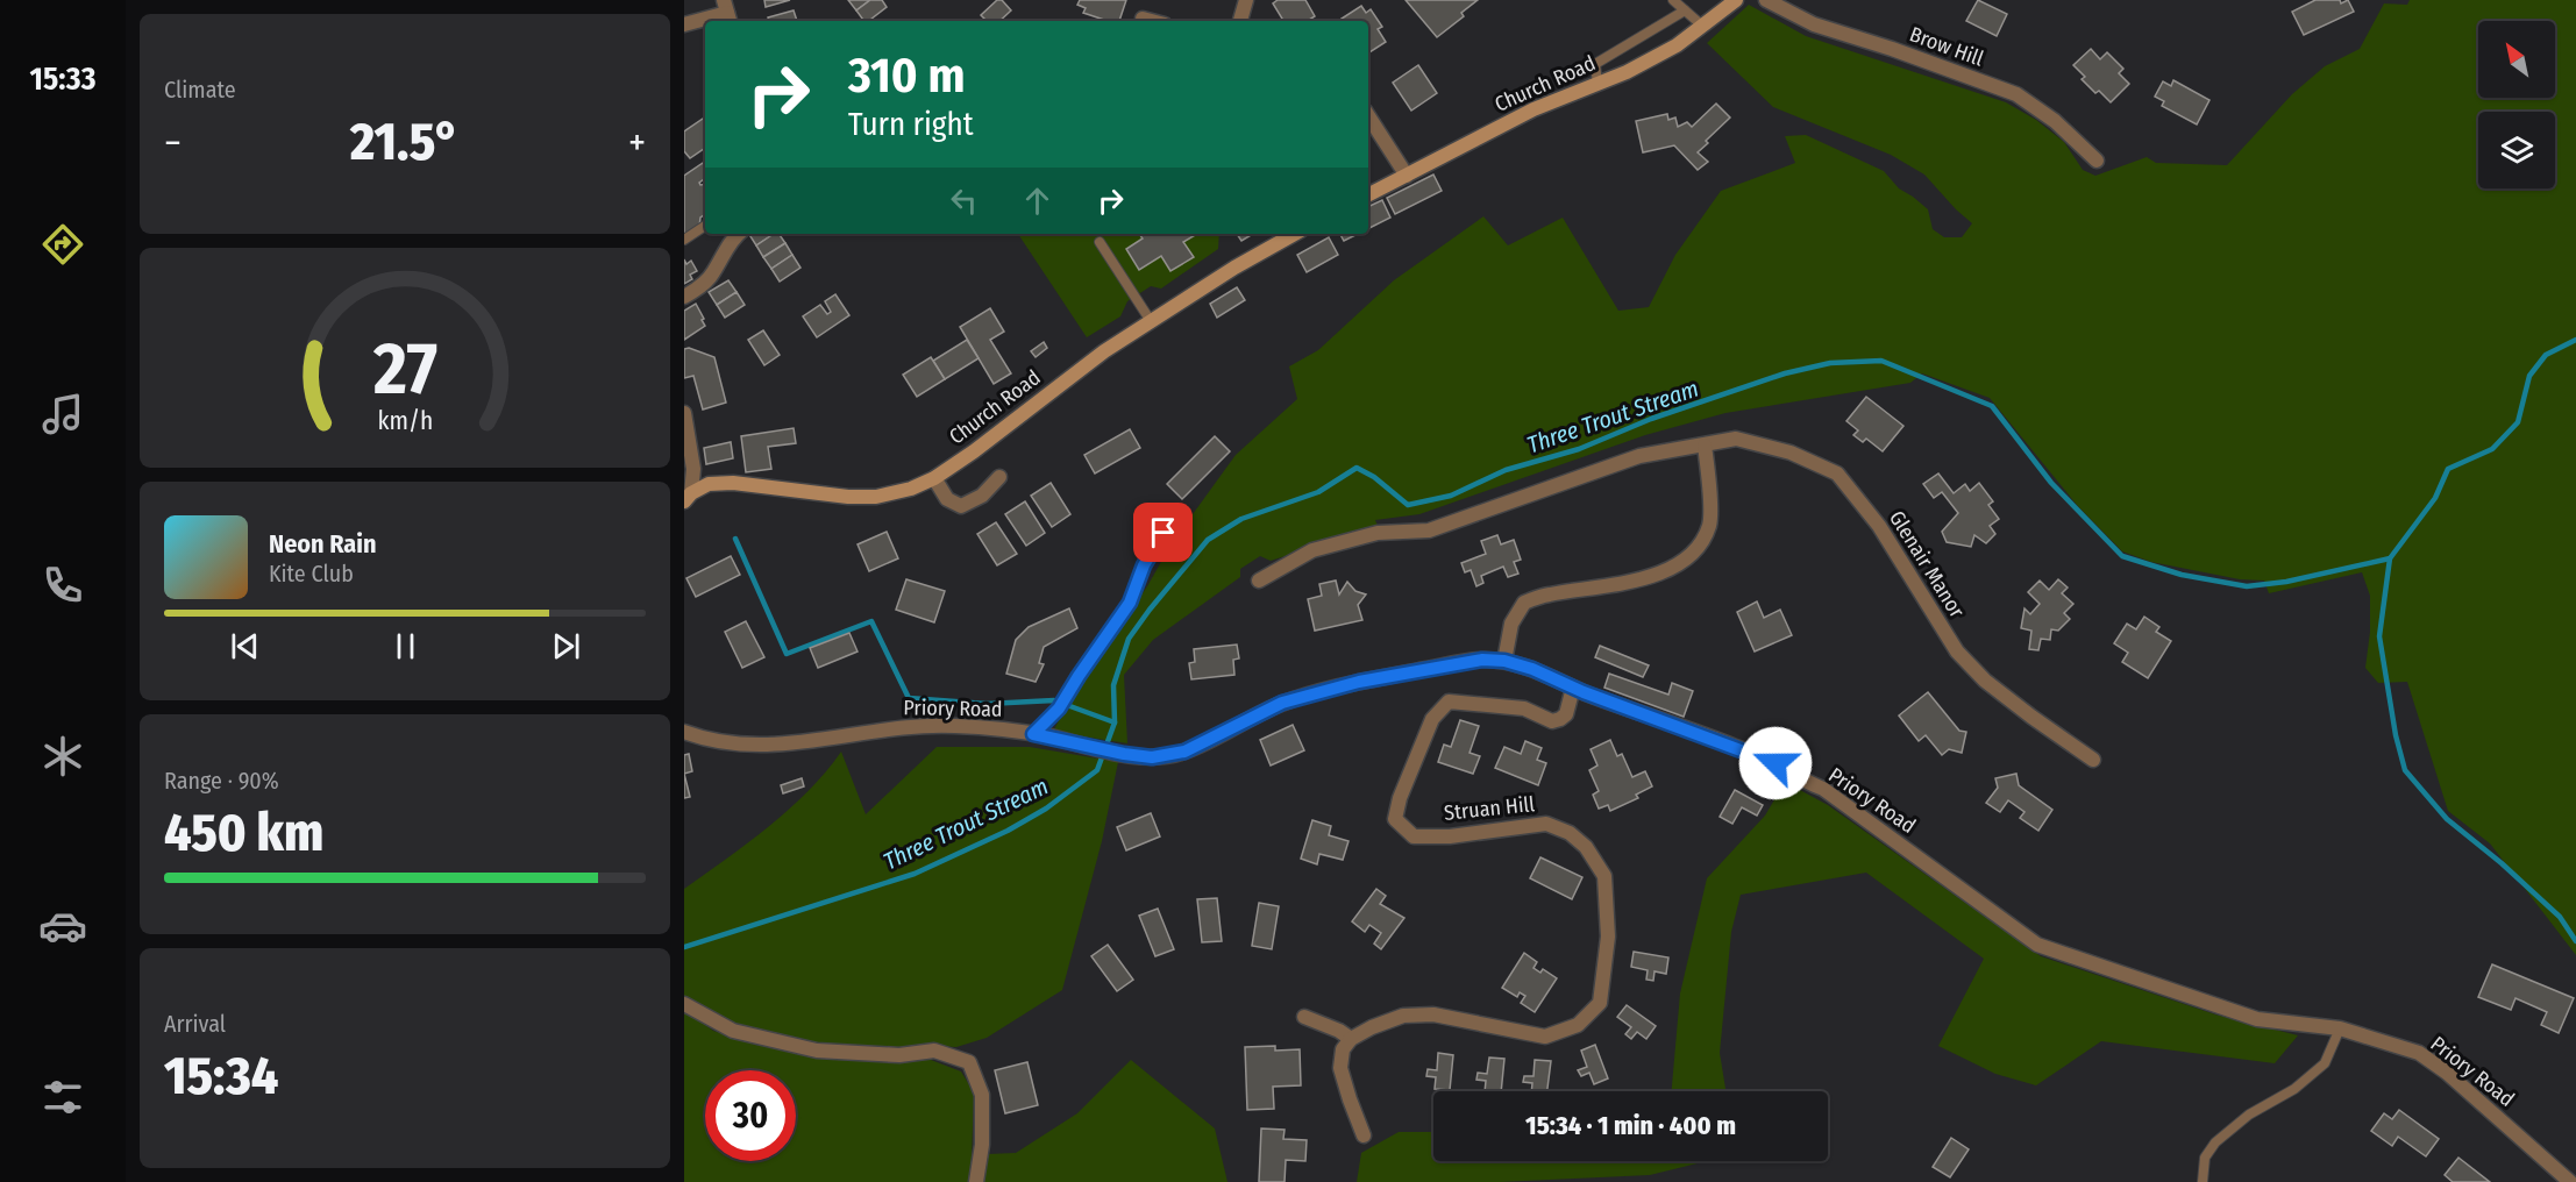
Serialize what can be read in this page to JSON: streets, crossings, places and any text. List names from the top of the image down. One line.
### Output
{"streets":{"main road":["Church Road"],"street":["Brow Hill","Glenair Manor","Priory Road","Struan Hill"]},"crossings":[["Priory Road","Struan Hill"]],"water":["Three Trout Stream"],"north":"top left","page":{"tabs":"15:33","tile":["Climate",["Range · 90%","450 km"],["Arrival","15:34"]],"turn":["310 m","Turn right"],"heat":["−","21.5°","+"],"song":["Neon Rain","Kite Club"],"limit":"30","trip":"15:34 · 1 min · 400 m","gauge":["27","km/h"]}}
